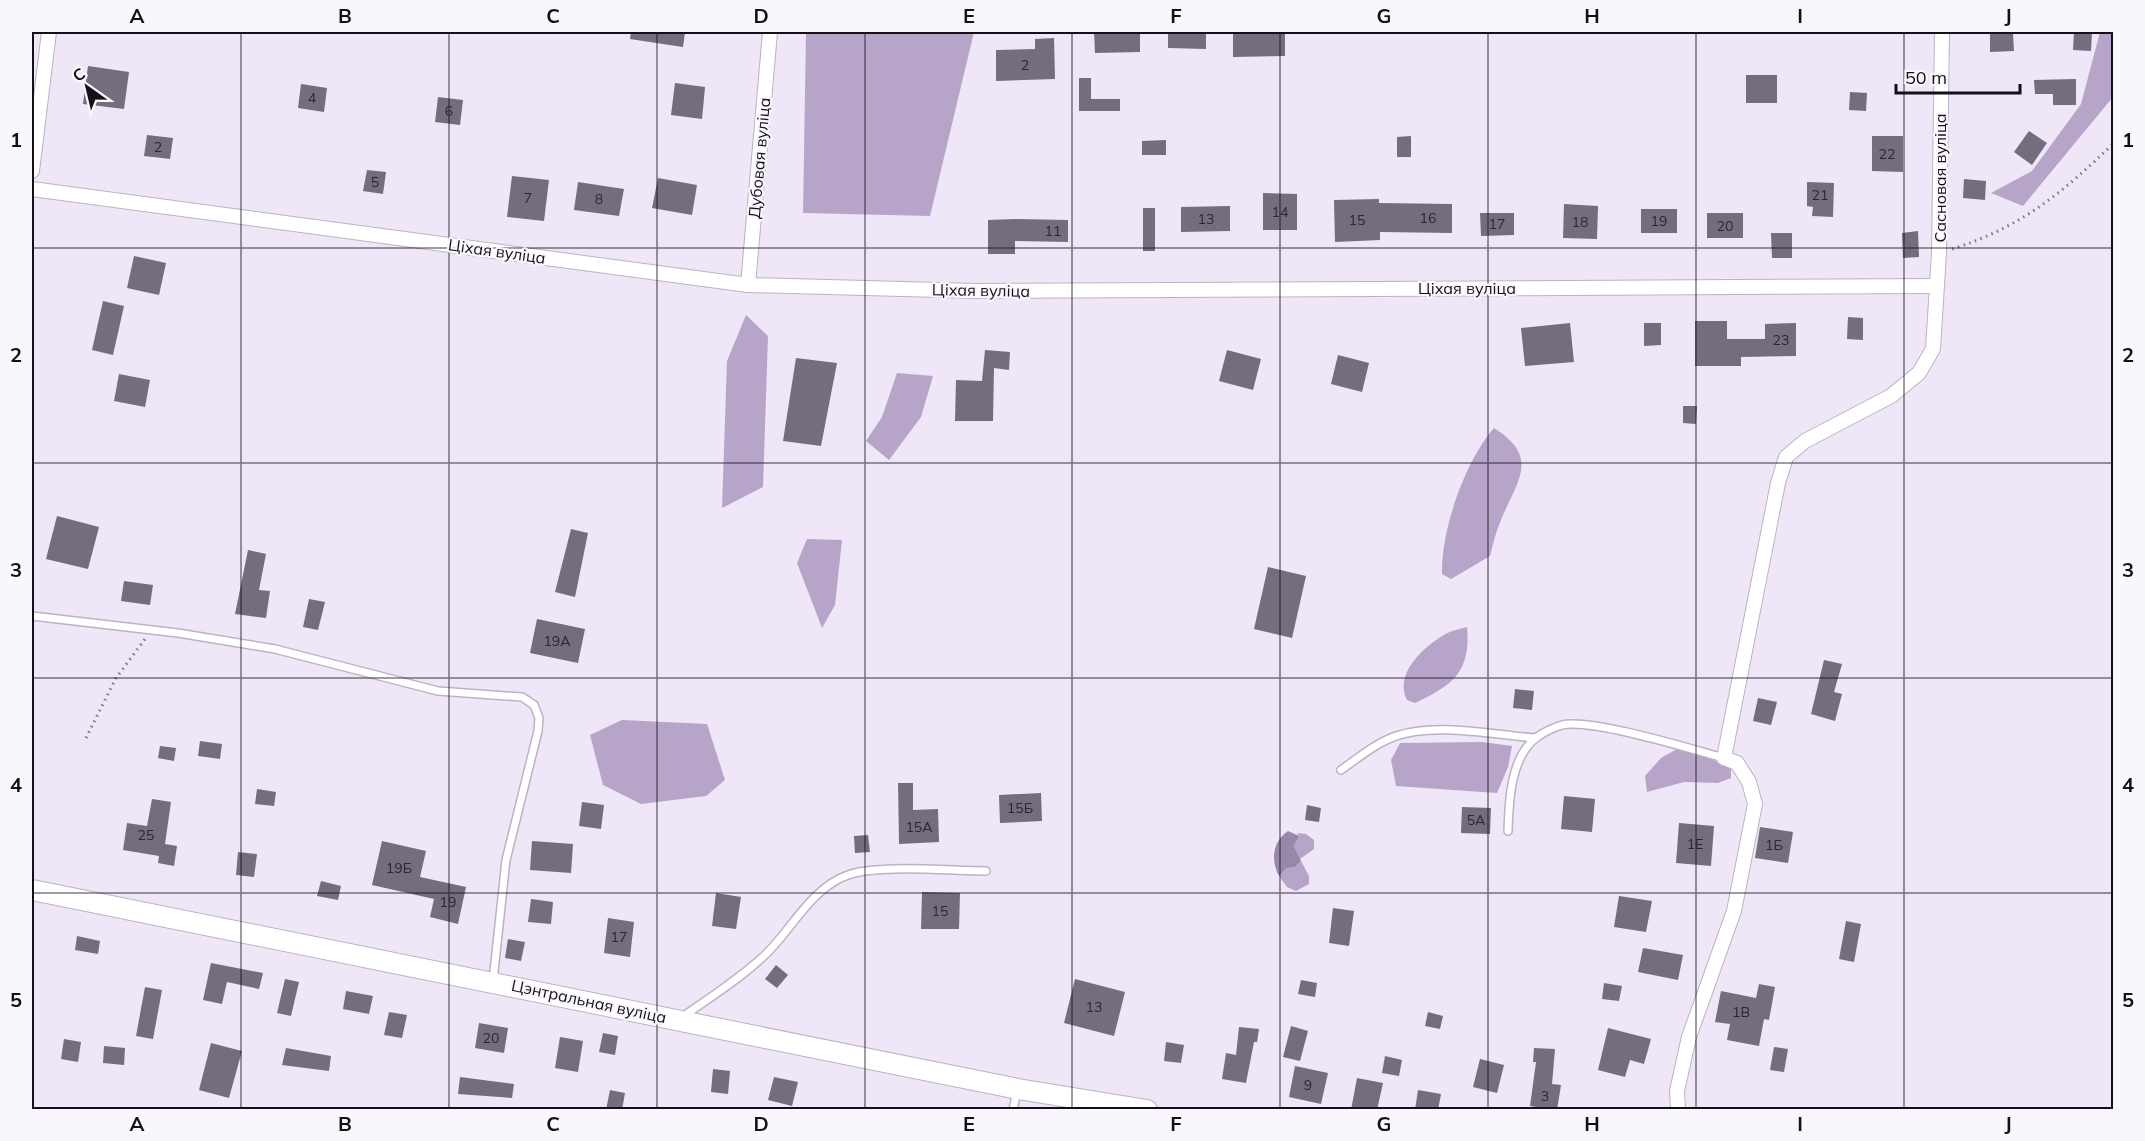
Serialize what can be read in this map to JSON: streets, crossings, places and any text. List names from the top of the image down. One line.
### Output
{"streets":{"street":["Дубовая вуліца","Сасновая вуліца","Ціхая вуліца","Цэнтральная вуліца"]},"crossings":[["Дубовая вуліца","Ціхая вуліца"],["Сасновая вуліца","Ціхая вуліца"]],"house_numbers":["2","4","6","2","22","5","21","7","8","14","16","13","15","19","18","17","20","11","23","19А","15Б","5А","15А","25","1Е","1Б","19Б","19","15","17","13","1В","20","9","3"],"scale_bar":"50 m","north":"top left","grid":{"columns":["A","B","C","D","E","F","G","H","I","J"],"rows":["1","2","3","4","5"]}}
